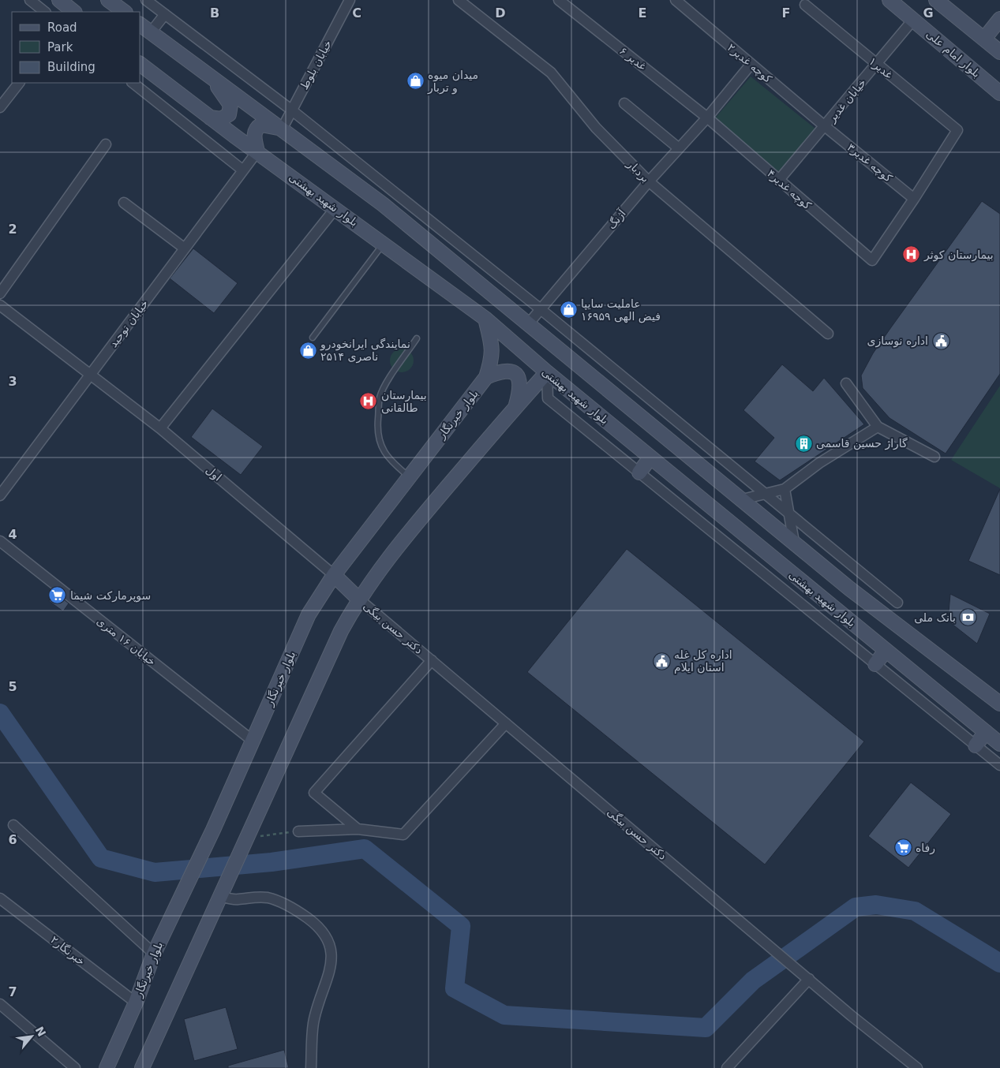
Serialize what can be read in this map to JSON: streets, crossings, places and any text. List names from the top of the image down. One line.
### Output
{"streets":{"main road":["بلوار امام على","بلوار شهید بهشتی","بلوار خبرنگار"],"street":["غدیر ۶","کوچه غدیر۲","خیابان بلوط","غدیر۱","خیابان غدیر","کوچه غدیر۳","بردبار","کوچه غدیر۴","آژنگ","خیابان توحید","اول","دکتر حسن بیگی","خیابان ۱۶ متری","خبرنگار۲"]},"crossings":[["بلوار امام على","خیابان غدیر"],["غدیر ۶","کوچه غدیر۴"],["غدیر ۶","آژنگ"],["کوچه غدیر۲","خیابان غدیر"],["کوچه غدیر۲","کوچه غدیر۳"],["کوچه غدیر۲","آژنگ"],["غدیر۱","خیابان غدیر"],["غدیر۱","کوچه غدیر۳"],["غدیر۱","کوچه غدیر۴"],["خیابان غدیر","کوچه غدیر۳"],["خیابان غدیر","کوچه غدیر۴"],["کوچه غدیر۳","کوچه غدیر۴"],["بردبار","آژنگ"],["کوچه غدیر۴","آژنگ"],["بلوار شهید بهشتی","خیابان توحید"],["بلوار شهید بهشتی","بلوار خبرنگار"],["خیابان توحید","اول"],["بلوار خبرنگار","اول"],["بلوار خبرنگار","خیابان ۱۶ متری"],["بلوار خبرنگار","خبرنگار۲"]],"places":{"shop":["میدان میوه و تربار","عاملیت سایپا ۱۶۹۵۹ فیض الهی","نمایندگی ایرانخودرو ناصری ۲۵۱۴"],"hospital":["بیمارستان کوثر","بیمارستان طالقانی"],"public building":["اداره نوسازی","اداره کل غله استان ایلام"],"building":["گاراژ حسین قاسمی"],"supermarket":["سوپرمارکت شیما","رفاه"],"bank":["بانک ملی"]},"legend":["Road","Park","Building"],"north":"top right","grid":{"columns":["B","C","D","E","F","G"],"rows":["2","3","4","5","6","7"]}}
